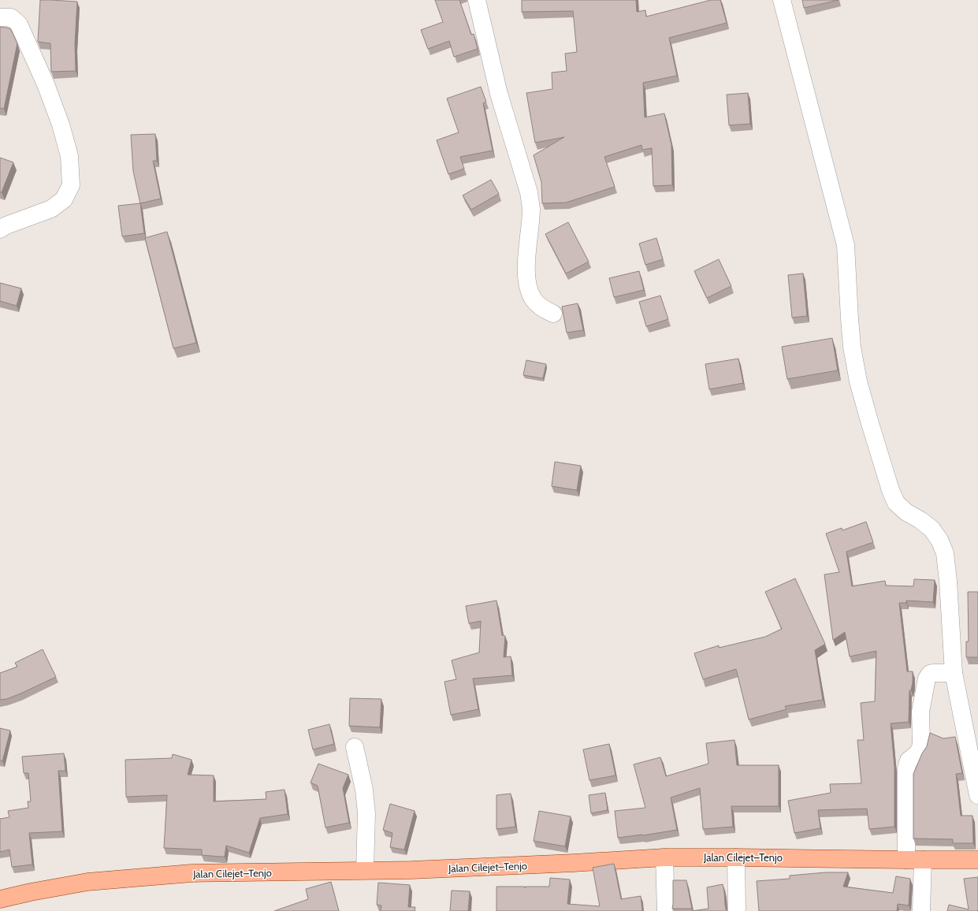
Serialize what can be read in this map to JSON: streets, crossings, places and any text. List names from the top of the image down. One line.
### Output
{"streets":{"main road":["Jalan Cilejet–Tenjo"]}}
